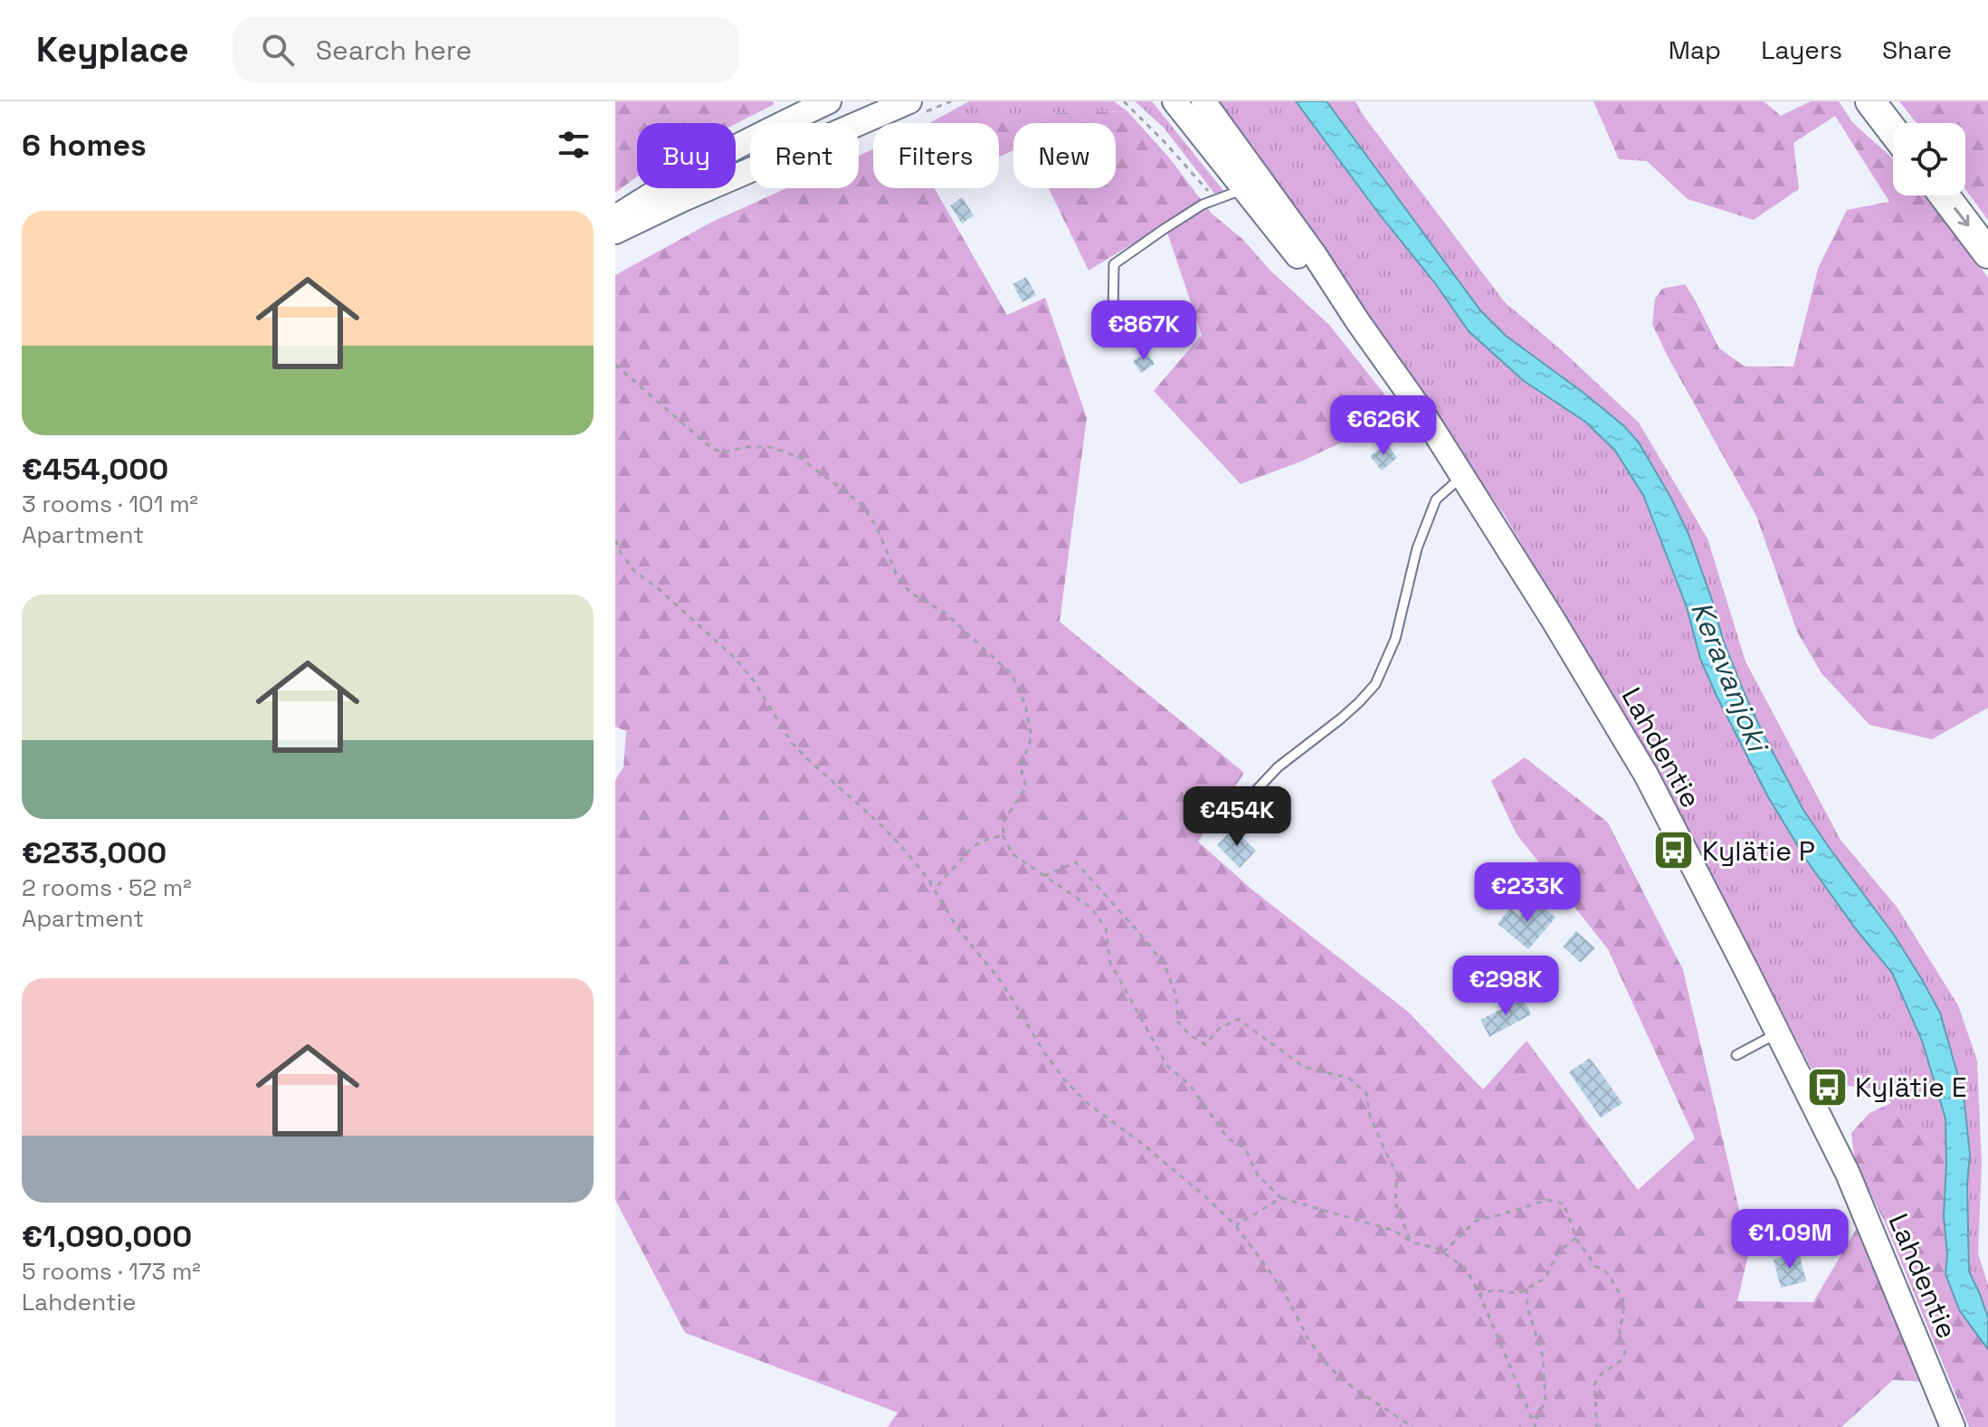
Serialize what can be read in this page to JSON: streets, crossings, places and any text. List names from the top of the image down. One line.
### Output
{"streets":{"main road":["Lahdentie"]},"water":["Keravanjoki"],"places":{"bus stop":["Kylätie P","Kylätie E"]},"page":{"header":"Keyplace","search":"Search here","nav":["Map","Layers","Share"],"heading":"6 homes","chip":["Buy","Rent","Filters","New"],"list":[{"name":"€454,000","note":"3 rooms · 101 m² · Apartment"},{"name":"€233,000","note":"2 rooms · 52 m² · Apartment"},{"name":"€1,090,000","note":"5 rooms · 173 m² · Lahdentie"}],"price":["€867K","€626K","€454K","€233K","€298K","€1.09M"]}}
